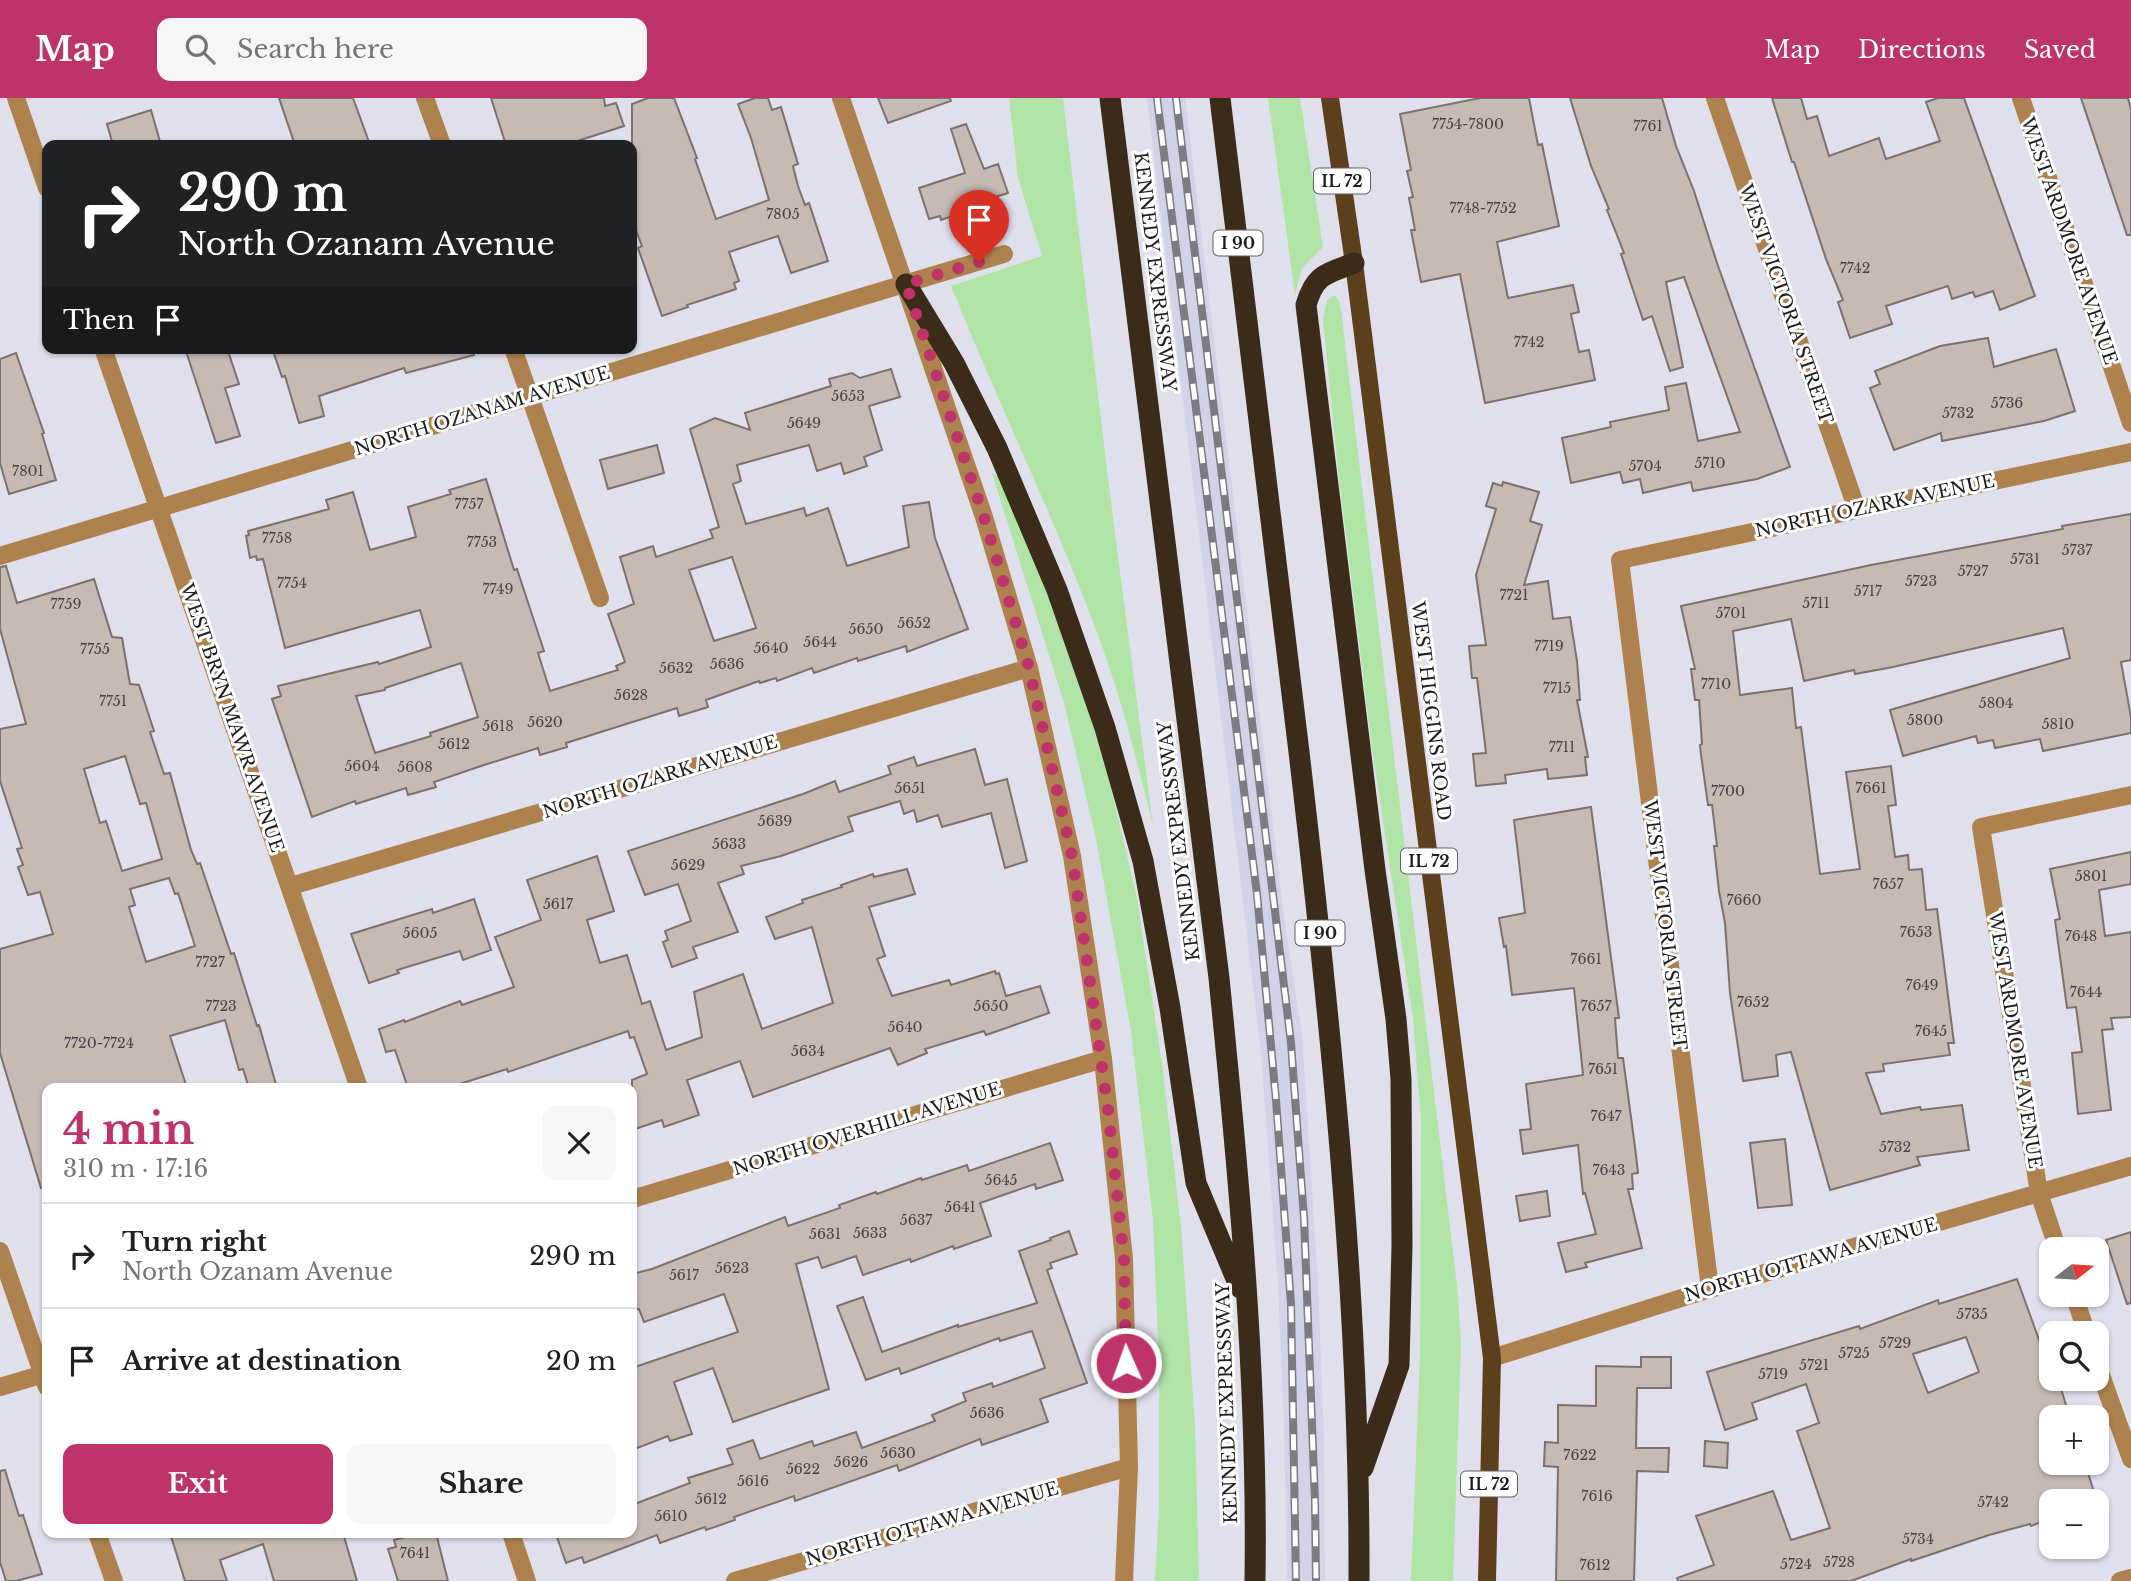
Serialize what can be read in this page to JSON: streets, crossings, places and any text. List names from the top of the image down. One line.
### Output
{"streets":{"highway":["I 90","KENNEDY EXPRESSWAY"],"main road":["IL 72","WEST HIGGINS ROAD"],"street":["WEST ARDMORE AVENUE","WEST VICTORIA STREET","NORTH OZANAM AVENUE","NORTH OZARK AVENUE","WEST BRYN MAWR AVENUE","NORTH OVERHILL AVENUE","NORTH OTTAWA AVENUE"]},"crossings":[["WEST ARDMORE AVENUE","NORTH OTTAWA AVENUE"],["WEST VICTORIA STREET","NORTH OZARK AVENUE"],["WEST VICTORIA STREET","NORTH OTTAWA AVENUE"],["NORTH OZANAM AVENUE","WEST BRYN MAWR AVENUE"],["NORTH OZARK AVENUE","WEST BRYN MAWR AVENUE"],["WEST HIGGINS ROAD","NORTH OTTAWA AVENUE"]],"house_numbers":["7754-7800","7761","7748-7752","7805","7742","7742","5653","5736","5732","5649","5710","5704","7801","7757","7758","7753","5737","5731","5727","5723","7754","7749","5717","7721","5711","7759","5701","5652","5650","5644","7719","5640","7755","5636","5632","7710","7715","5628","7751","5804","5800","5620","5810","5618","5612","7711","5604","5608","5651","7661","7700","5639","5633","5629","5801","7657","7660","5617","7653","5605","7648","7661","7727","7649","7644","7652","7723","5650","7657","5640","7645","7720-7724","5634","7651","7647","5732","7643","5645","5641","5637","5633","5631","5623","5617","5735","5729","5725","5721","5719","5636","5630","7622","5626","5622","5616","7616","5612","5742","5610","5734","7641","5728","5724","7612"],"north":"right","page":{"header":"Map","search":"Search here","nav":["Map","Directions","Saved"],"turn":["290 m","North Ozanam Avenue"],"then":"Then","heading":["4 min","310 m · 17:16"],"list":[{"name":"Turn right","note":"North Ozanam Avenue","value":"290 m"},{"name":"Arrive at destination","value":"20 m"}],"map_buttons":["+","−"],"buttons":["Exit","Share"]}}
